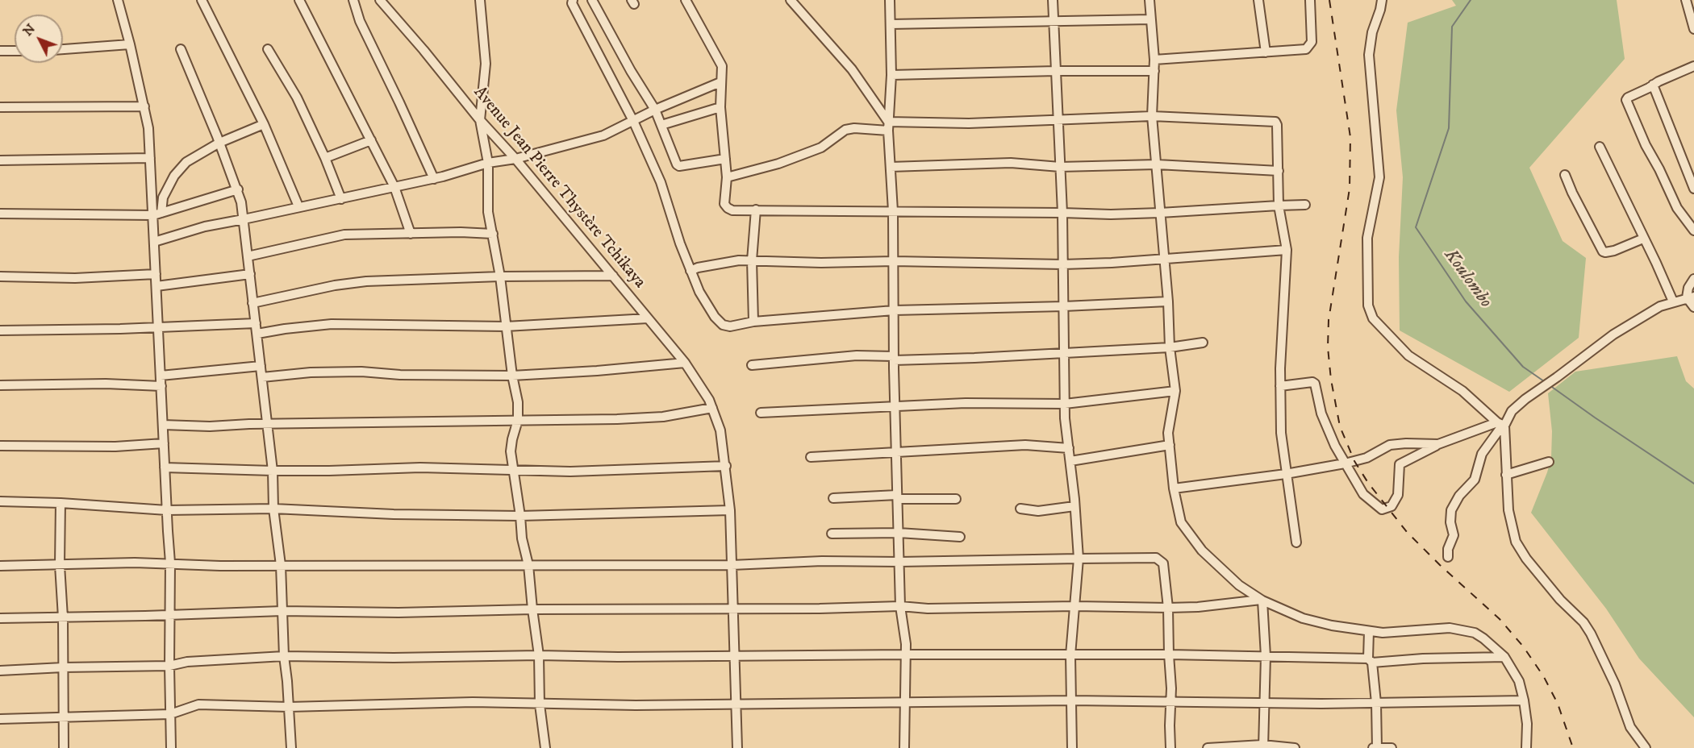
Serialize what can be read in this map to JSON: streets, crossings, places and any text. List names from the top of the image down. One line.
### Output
{"streets":{"street":["Avenue Jean Pierre Thystère Tchikaya"]},"water":["Koulombo"],"north":"top left"}
